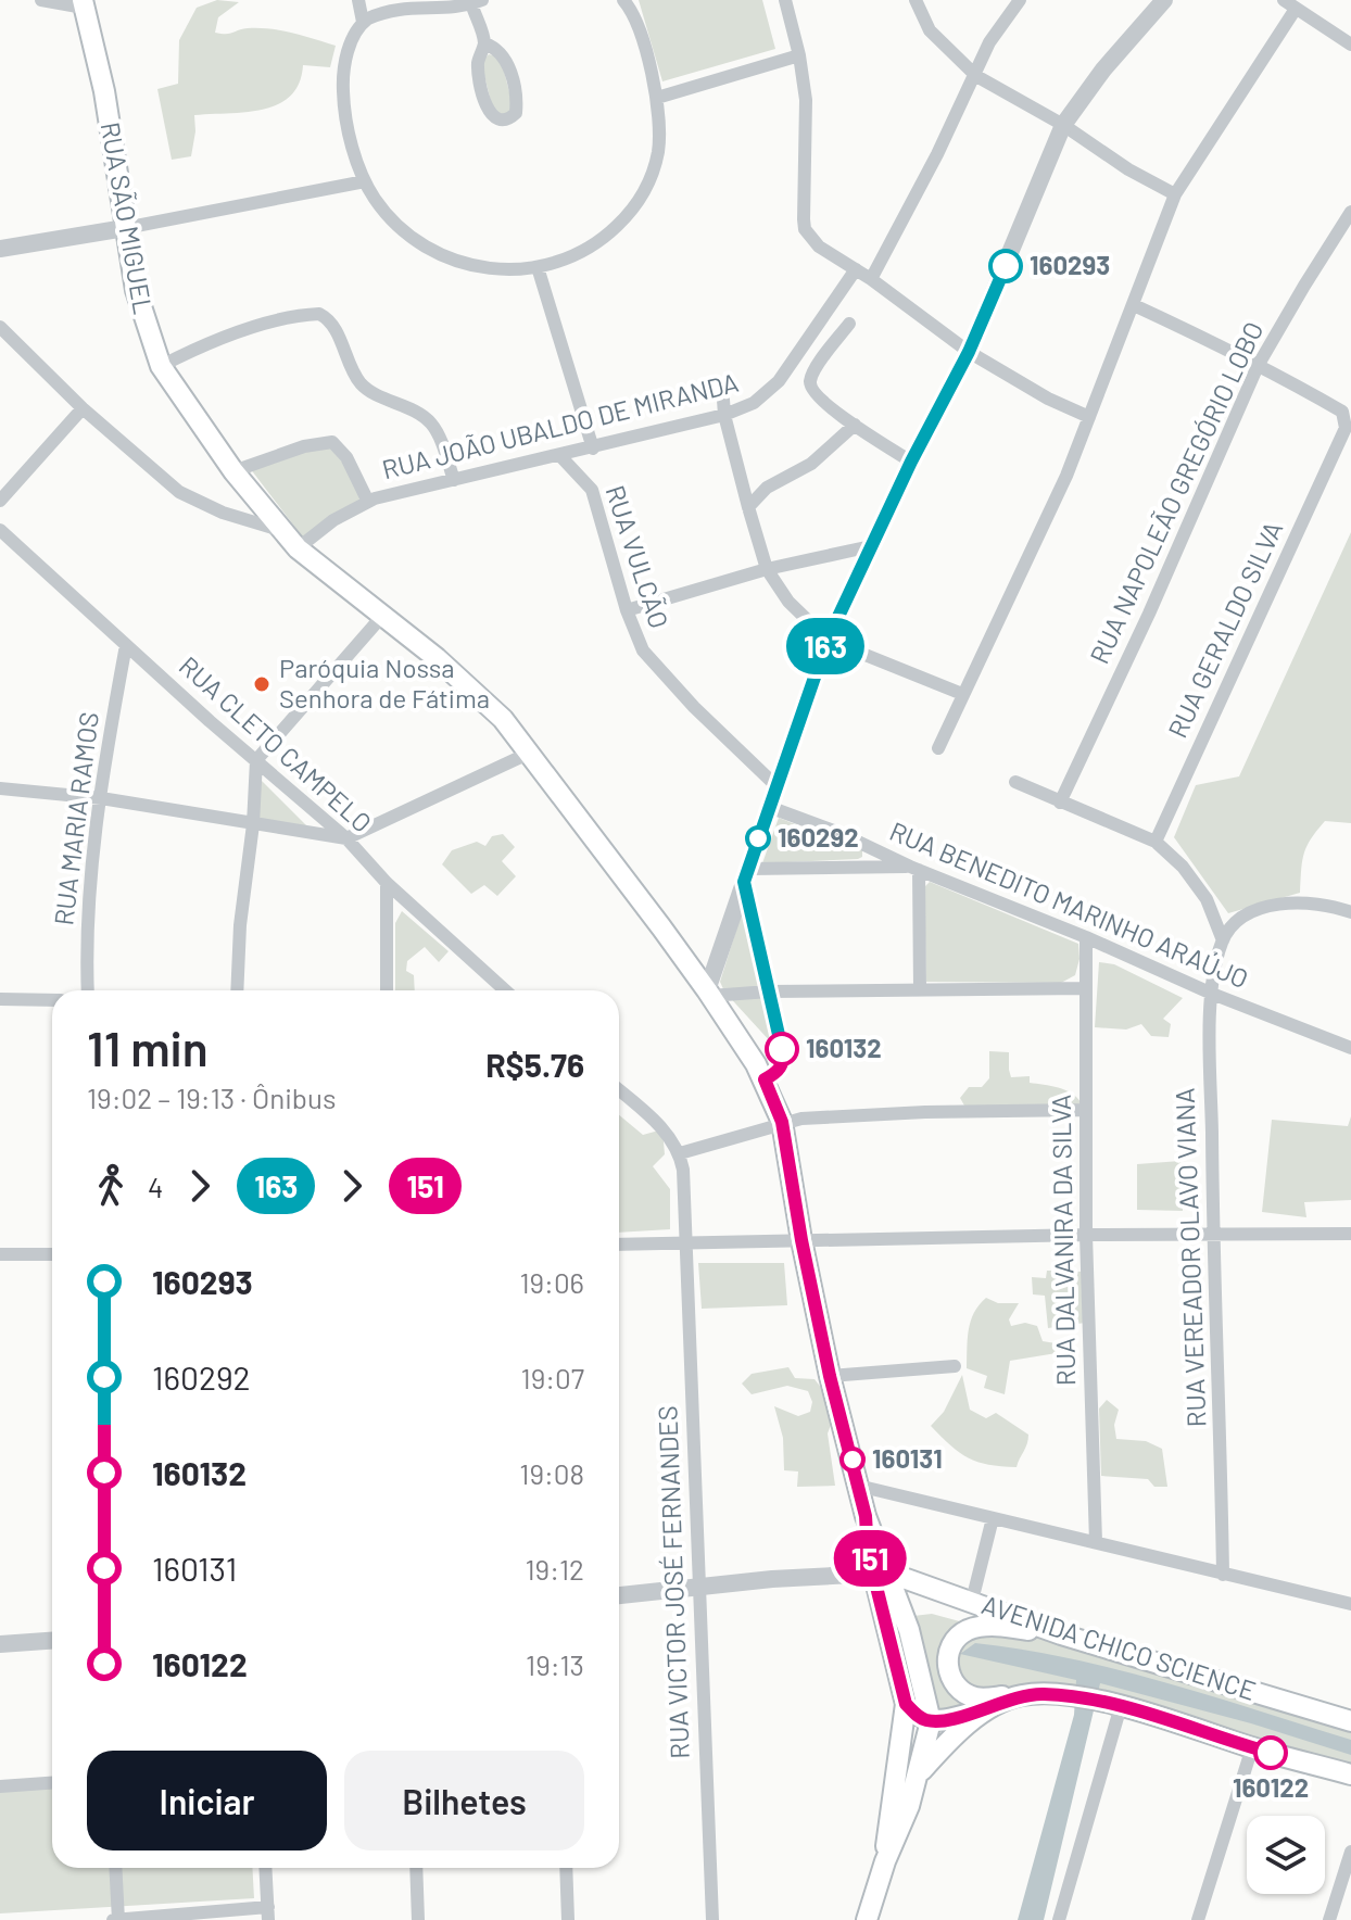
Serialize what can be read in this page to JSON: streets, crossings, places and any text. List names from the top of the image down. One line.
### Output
{"streets":{"main road":["RUA SÃO MIGUEL","AVENIDA CHICO SCIENCE"],"street":["RUA JOÃO UBALDO DE MIRANDA","RUA NAPOLEÃO GREGÓRIO LOBO","RUA VULCÃO","RUA GERALDO SILVA","RUA CLETO CAMPELO","RUA MARIA RAMOS","RUA BENEDITO MARINHO ARAÚJO","RUA DALVANIRA DA SILVA","RUA VEREADOR OLAVO VIANA","RUA VICTOR JOSÉ FERNANDES"]},"crossings":[["RUA SÃO MIGUEL","RUA JOÃO UBALDO DE MIRANDA"],["RUA SÃO MIGUEL","AVENIDA CHICO SCIENCE"],["RUA JOÃO UBALDO DE MIRANDA","RUA VULCÃO"],["RUA NAPOLEÃO GREGÓRIO LOBO","RUA GERALDO SILVA"],["RUA CLETO CAMPELO","RUA MARIA RAMOS"],["RUA BENEDITO MARINHO ARAÚJO","RUA DALVANIRA DA SILVA"],["RUA BENEDITO MARINHO ARAÚJO","RUA VEREADOR OLAVO VIANA"]],"places":["160293","Paróquia Nossa Senhora de Fátima","160292","160132","160131","160122"],"lines":["bus line 163","bus line 151"],"page":{"on_map":["163","151"],"heading":["11 min","19:02 – 19:13 · Ônibus","R$5.76"],"legs":["4","163","151"],"list":[{"name":"160293","value":"19:06"},{"name":"160292","value":"19:07"},{"name":"160132","value":"19:08"},{"name":"160131","value":"19:12"},{"name":"160122","value":"19:13"}],"buttons":["Iniciar","Bilhetes"]}}
